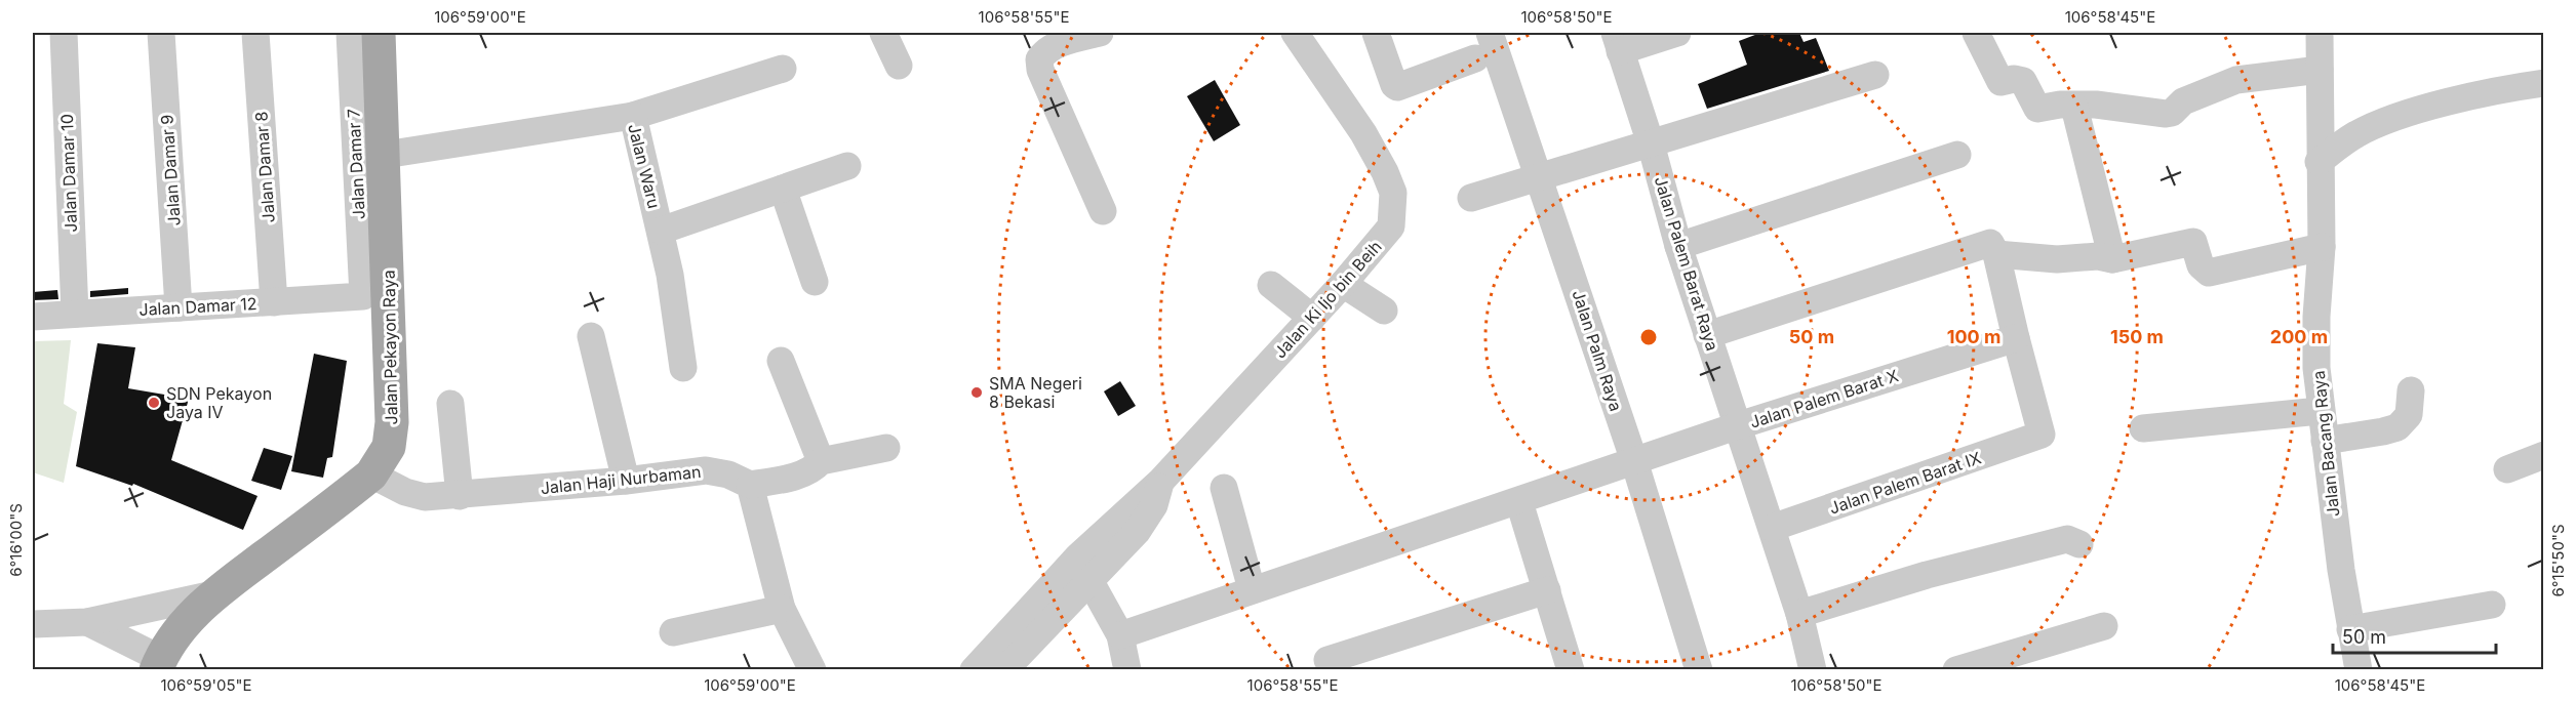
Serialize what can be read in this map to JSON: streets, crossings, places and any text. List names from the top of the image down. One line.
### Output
{"streets":{"main road":["Jalan Pekayon Raya"],"street":["Jalan Damar 7","Jalan Waru","Jalan Damar 8","Jalan Damar 9","Jalan Damar 10","Jalan Palem Barat Raya","Jalan Ki Ijo bin Beih","Jalan Damar 12","Jalan Palm Raya","Jalan Palem Barat X","Jalan Bacang Raya","Jalan Haji Nurbaman","Jalan Palem Barat IX"]},"crossings":[["Jalan Damar 7","Jalan Damar 12"],["Jalan Waru","Jalan Pekayon Raya"],["Jalan Damar 8","Jalan Damar 12"],["Jalan Damar 9","Jalan Damar 12"],["Jalan Damar 10","Jalan Damar 12"],["Jalan Palem Barat Raya","Jalan Palem Barat X"],["Jalan Palem Barat Raya","Jalan Palem Barat IX"],["Jalan Pekayon Raya","Jalan Haji Nurbaman"],["Jalan Palm Raya","Jalan Palem Barat X"],["Jalan Palem Barat X","Jalan Palem Barat IX"]],"places":["SMA Negeri 8 Bekasi","SDN Pekayon Jaya IV"],"scale_bar":"50 m","coordinates":["106°59'00\"E","106°58'55\"E","106°58'50\"E","106°58'45\"E","6°16'00\"S","6°15'50\"S","106°59'05\"E"],"rings":["50 m","100 m","150 m","200 m"]}
